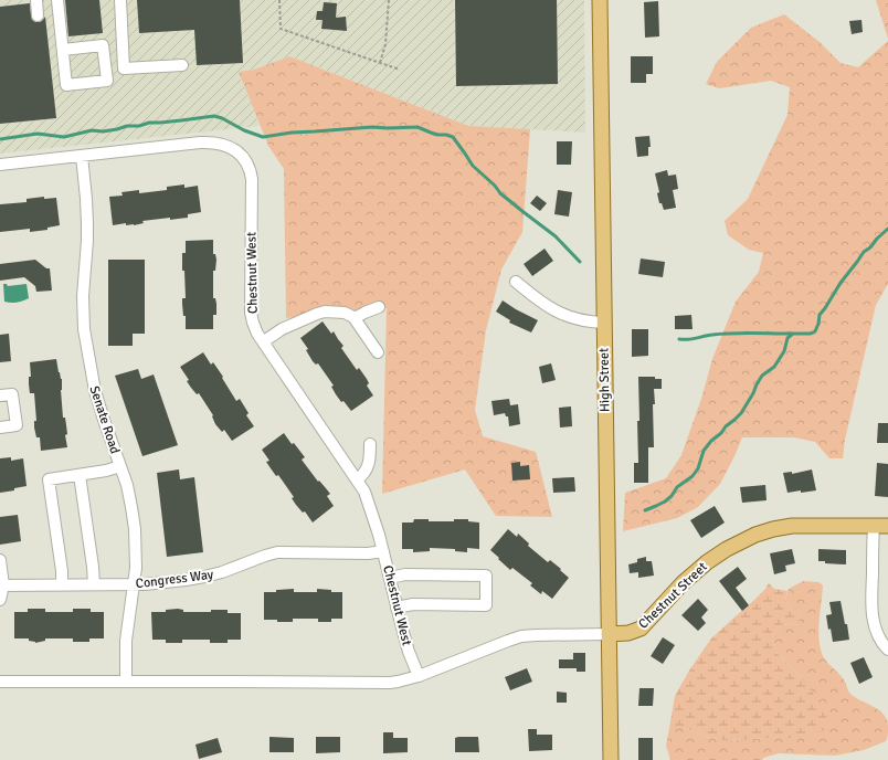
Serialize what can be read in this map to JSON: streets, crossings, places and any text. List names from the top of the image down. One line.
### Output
{"streets":{"main road":["High Street","Chestnut Street"],"street":["Chestnut West","Senate Road","Congress Way"]},"crossings":[["Chestnut West","Senate Road"],["Chestnut West","Congress Way"],["High Street","Chestnut Street"],["Senate Road","Congress Way"]]}
